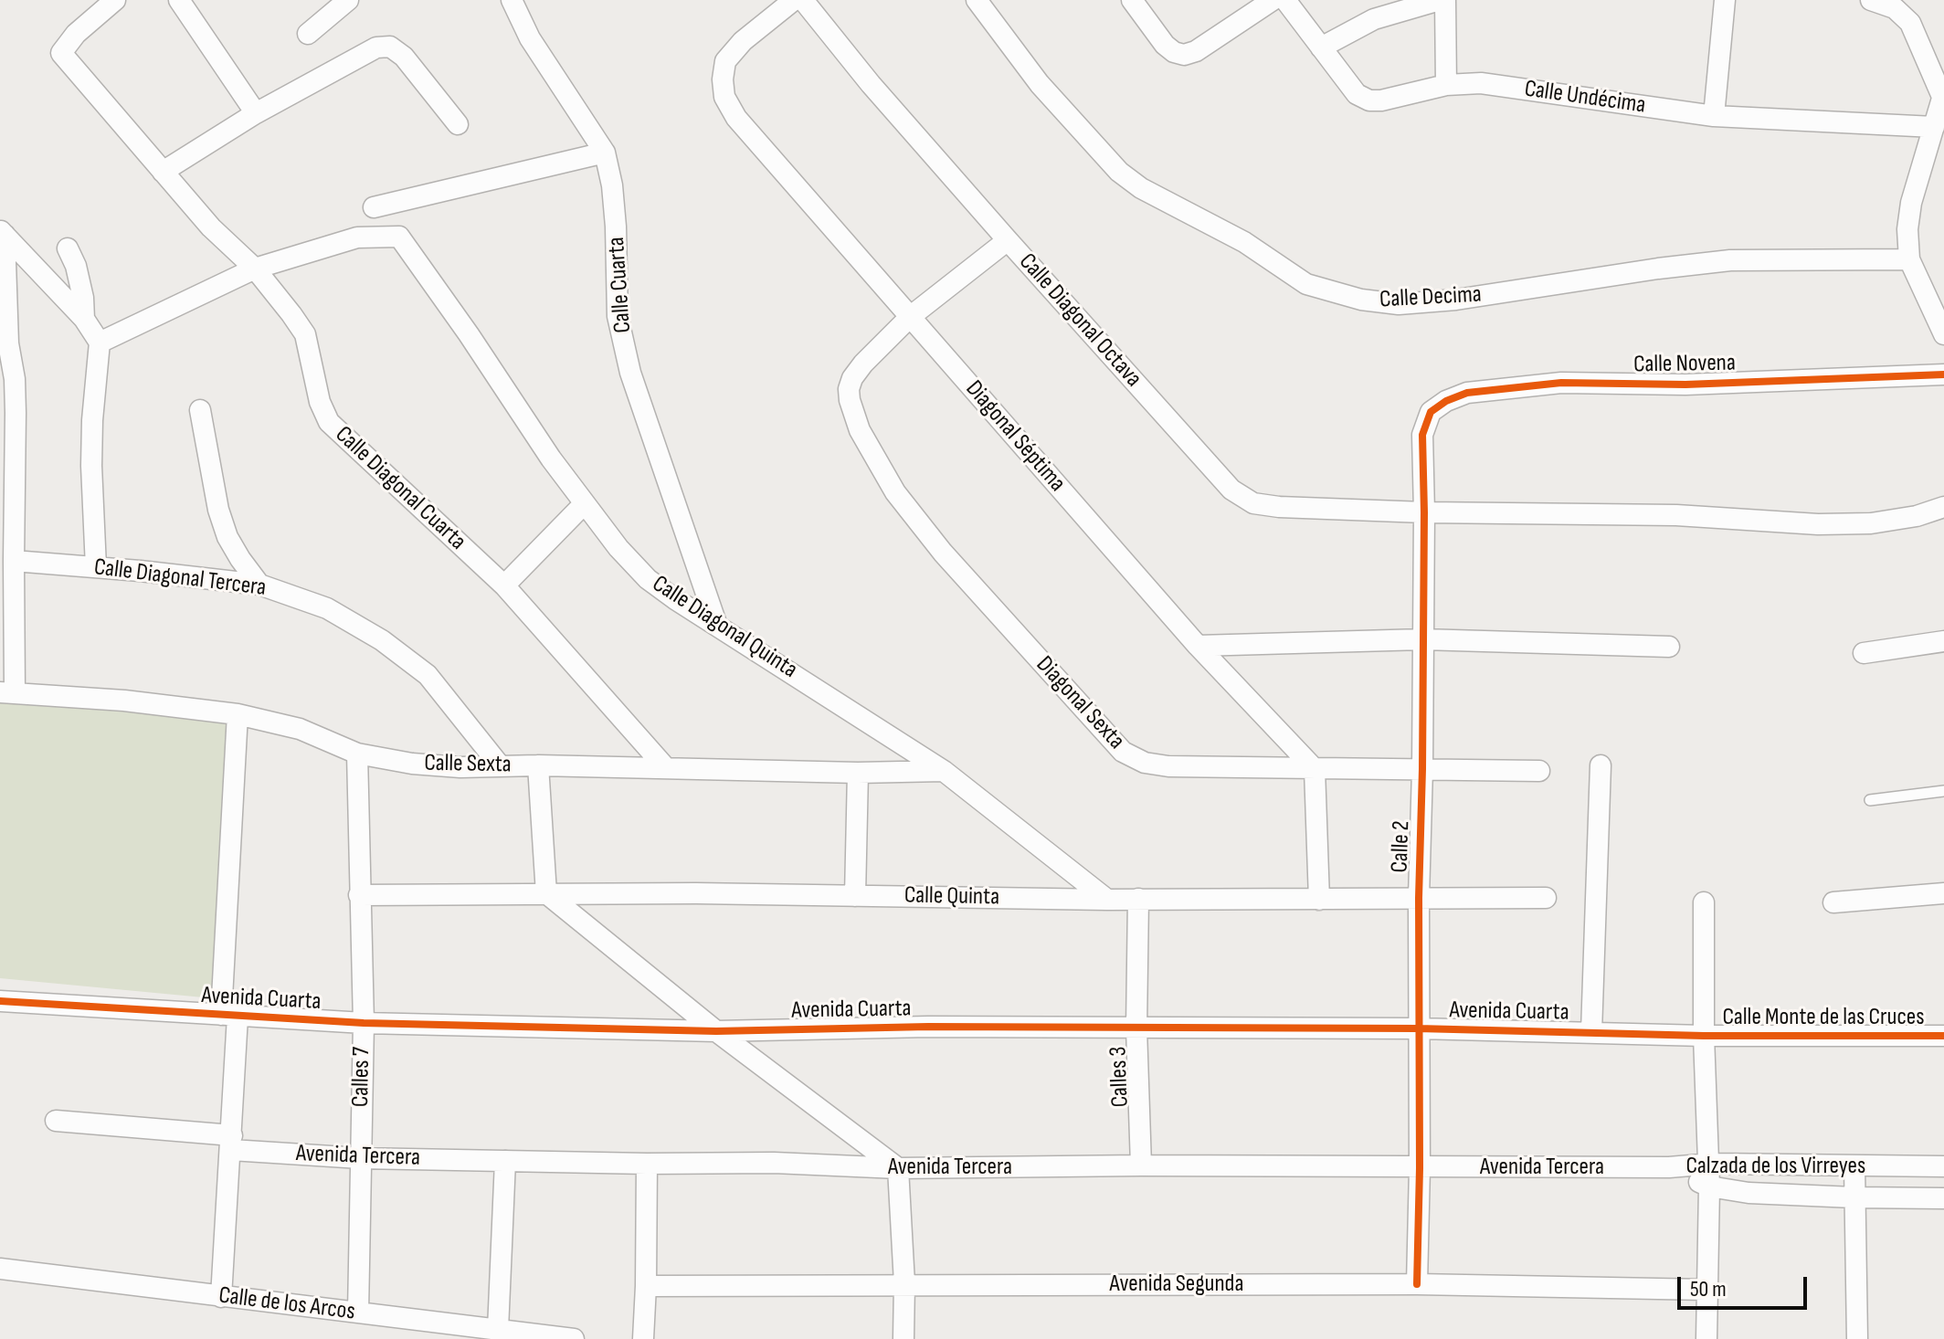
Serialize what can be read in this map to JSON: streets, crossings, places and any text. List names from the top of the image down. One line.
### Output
{"streets":{"street":["Calle Undécima","Calle Cuarta","Calle Decima","Calle Diagonal Octava","Calle Novena","Diagonal Séptima","Calle Diagonal Cuarta","Calle Diagonal Tercera","Calle Diagonal Quinta","Diagonal Sexta","Calle Sexta","Calle 2","Calle Quinta","Avenida Cuarta","Calle Monte de las Cruces","Calles 7","Calles 3","Avenida Tercera","Calzada de los Virreyes","Avenida Segunda","Calle de los Arcos"]},"crossings":[["Calle Cuarta","Calle Diagonal Quinta"],["Calle Diagonal Octava","Diagonal Sexta"],["Calle Diagonal Octava","Calle 2"],["Calle Novena","Calle 2"],["Diagonal Séptima","Diagonal Sexta"],["Calle Diagonal Cuarta","Calle Diagonal Quinta"],["Calle Diagonal Cuarta","Calle Sexta"],["Calle Diagonal Tercera","Calle Sexta"],["Calle Diagonal Quinta","Calle Sexta"],["Calle Diagonal Quinta","Calle Quinta"],["Diagonal Sexta","Calle 2"],["Calle Sexta","Calles 7"],["Calle 2","Calle Quinta"],["Calle 2","Avenida Cuarta"],["Calle 2","Avenida Tercera"],["Calle 2","Avenida Segunda"],["Calle Quinta","Calles 7"],["Calle Quinta","Calles 3"],["Avenida Cuarta","Calle Monte de las Cruces"],["Avenida Cuarta","Calles 7"],["Avenida Cuarta","Calles 3"],["Calles 7","Avenida Tercera"],["Calles 7","Calle de los Arcos"],["Calles 3","Avenida Tercera"],["Avenida Tercera","Calzada de los Virreyes"]],"scale_bar":"50 m"}
